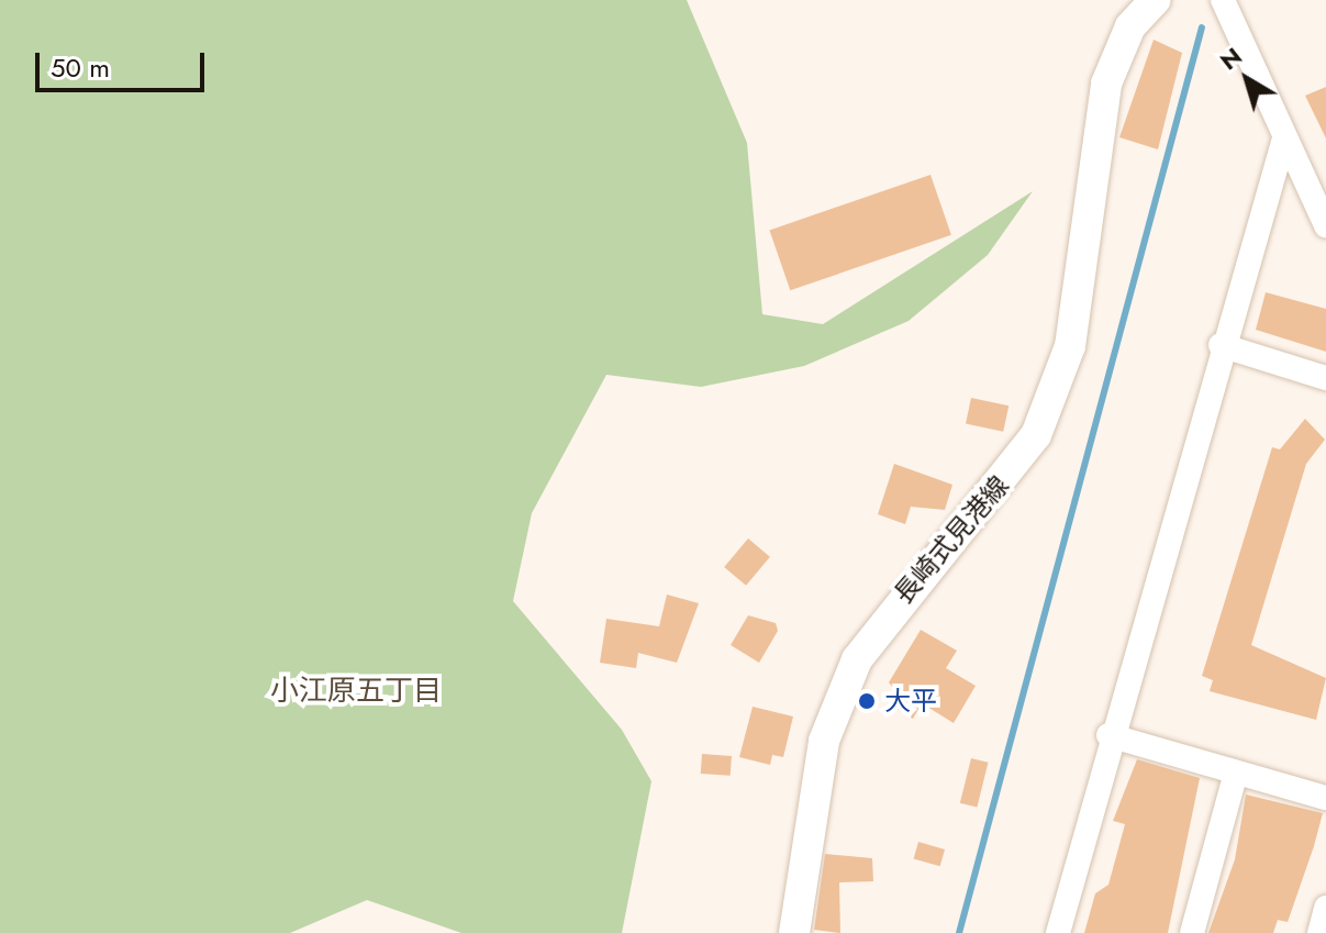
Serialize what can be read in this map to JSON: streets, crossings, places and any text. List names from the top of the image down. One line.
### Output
{"streets":{"main road":["長崎式見港線"]},"districts":["小江原五丁目"],"places":["大平"],"scale_bar":"50 m","north":"top left"}
